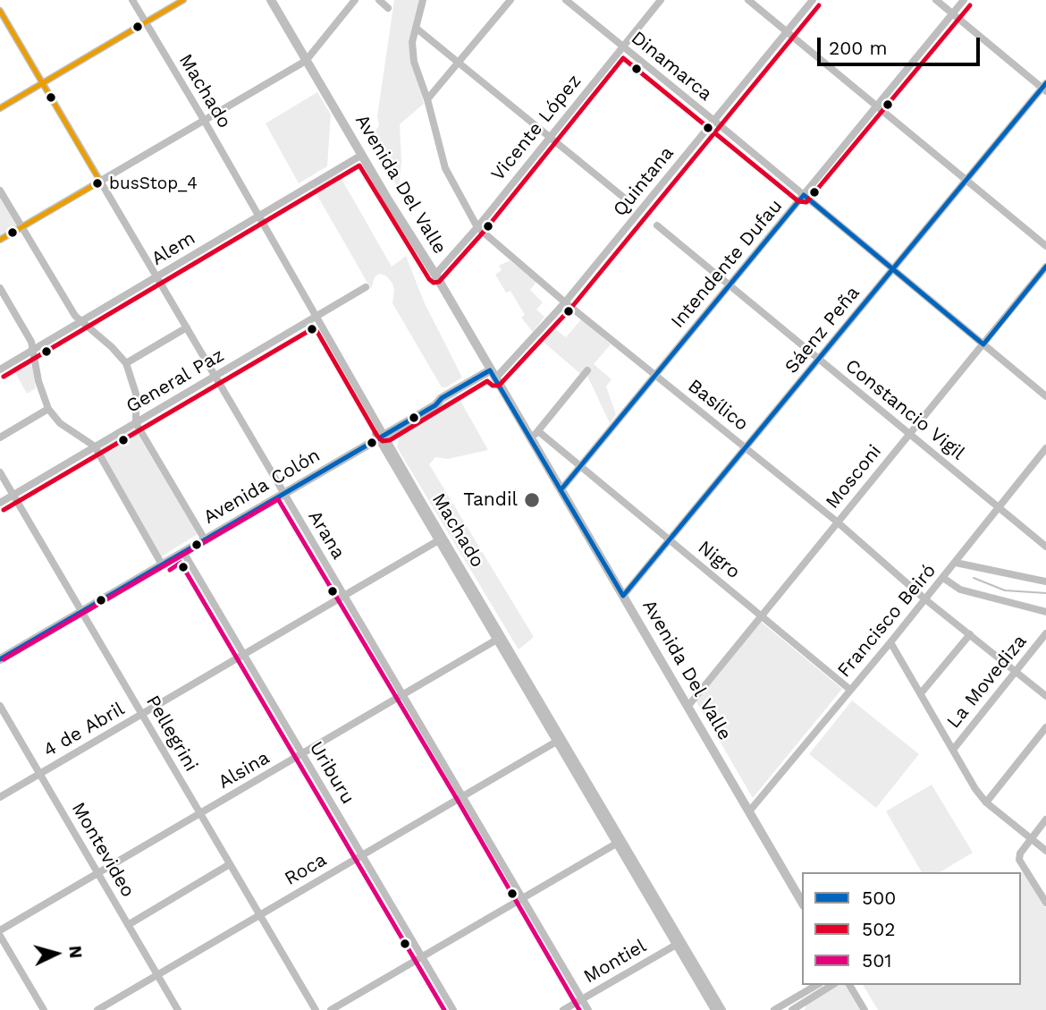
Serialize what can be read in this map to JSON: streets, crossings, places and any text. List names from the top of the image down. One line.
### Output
{"streets":{"main road":["Avenida Del Valle","Avenida Colón"],"street":["Dinamarca","Machado","Vicente López","Quintana","Alem","Intendente Dufau","Sáenz Peña","General Paz","Basílico","Constancio Vigil","Mosconi","Arana","Nigro","Francisco Beiró","La Movediza","4 de Abril","Pellegrini","Alsina","Uriburu","Montevideo","Roca","Montiel"]},"crossings":[["Dinamarca","Vicente López"],["Dinamarca","Quintana"],["Dinamarca","Intendente Dufau"],["Dinamarca","Sáenz Peña"],["Dinamarca","Mosconi"],["Machado","Alem"],["Machado","General Paz"],["Machado","Avenida Colón"],["Machado","4 de Abril"],["Machado","Alsina"],["Machado","Roca"],["Machado","Montiel"],["Vicente López","Avenida Del Valle"],["Vicente López","Basílico"],["Quintana","Avenida Del Valle"],["Quintana","Basílico"],["Quintana","Avenida Colón"],["Avenida Del Valle","Alem"],["Avenida Del Valle","Intendente Dufau"],["Avenida Del Valle","Sáenz Peña"],["Avenida Del Valle","Mosconi"],["Avenida Del Valle","Avenida Colón"],["Avenida Del Valle","Nigro"],["Avenida Del Valle","Francisco Beiró"],["Alem","General Paz"],["Alem","Arana"],["Intendente Dufau","Basílico"],["Intendente Dufau","Constancio Vigil"],["Intendente Dufau","Nigro"],["Sáenz Peña","Basílico"],["Sáenz Peña","Constancio Vigil"],["Sáenz Peña","Nigro"],["General Paz","Arana"],["General Paz","Pellegrini"],["Basílico","Mosconi"],["Basílico","Francisco Beiró"],["Basílico","La Movediza"],["Constancio Vigil","Mosconi"],["Constancio Vigil","Francisco Beiró"],["Mosconi","Nigro"],["Avenida Colón","Arana"],["Avenida Colón","Pellegrini"],["Avenida Colón","Uriburu"],["Arana","4 de Abril"],["Arana","Alsina"],["Arana","Roca"],["Arana","Montiel"],["Nigro","Francisco Beiró"],["4 de Abril","Pellegrini"],["4 de Abril","Uriburu"],["4 de Abril","Montevideo"],["Pellegrini","Alsina"],["Pellegrini","Roca"],["Alsina","Uriburu"],["Alsina","Montevideo"],["Uriburu","Roca"],["Montevideo","Roca"]],"places":["busStop_4","Tandil"],"lines":["transit line 502","transit line 500","transit line 501"],"legend":["500","502","501"],"scale_bar":"200 m","north":"right"}
